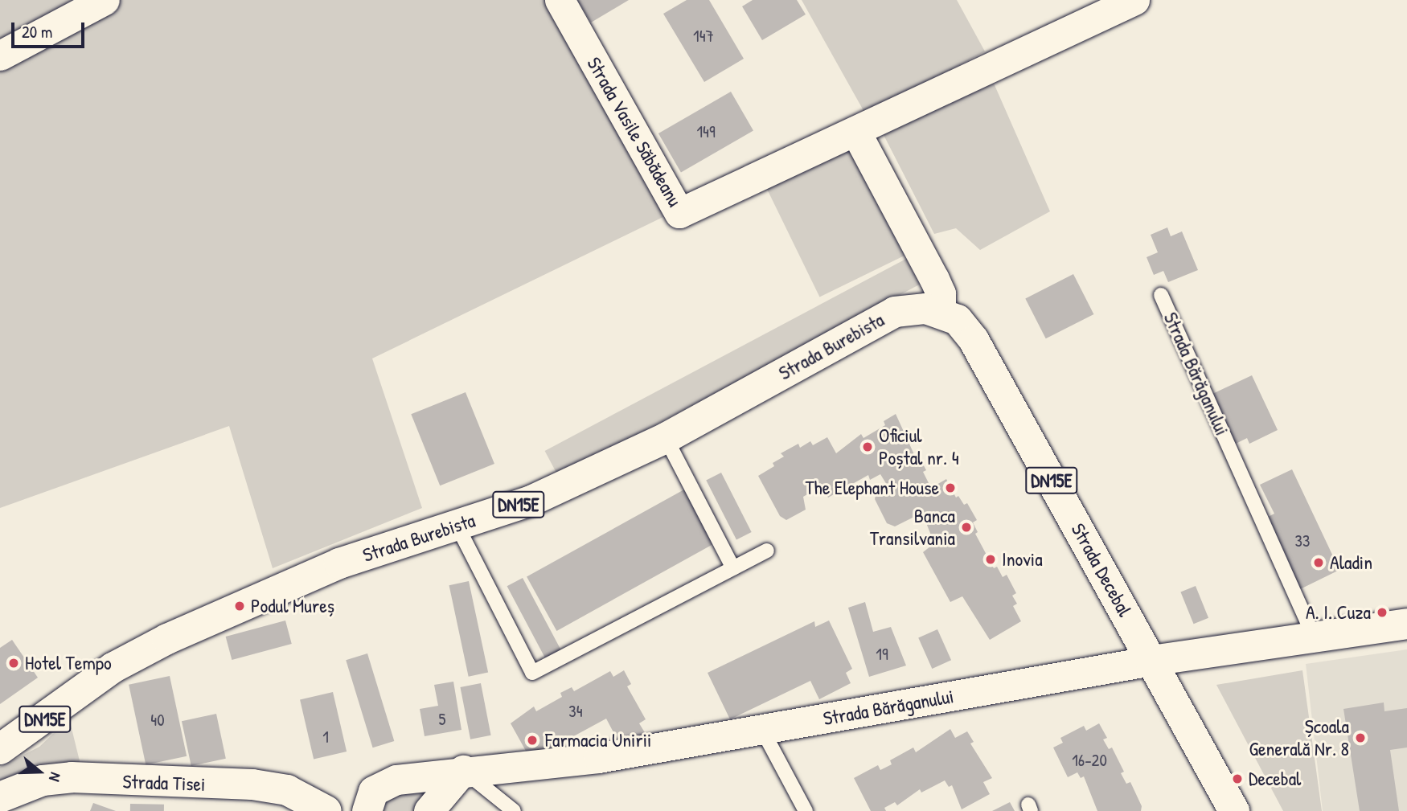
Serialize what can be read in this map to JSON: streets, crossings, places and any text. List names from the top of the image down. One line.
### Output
{"streets":{"main road":["Strada Burebista","Strada Bărăganului","DN15E","Strada Decebal","Strada Tisei"],"street":["Strada Vasile Săbădeanu"]},"crossings":[["Strada Burebista","Strada Decebal"],["Strada Bărăganului","Strada Decebal"]],"places":["Oficiul Poștal nr. 4","The Elephant House","Banca Transilvania","Inovia","Aladin","Podul Mureș","A. I. Cuza","Hotel Tempo","Școala Generală Nr. 8","Farmacia Unirii","Decebal"],"house_numbers":["147","149","33","19","34","5","40","1","16-20"],"scale_bar":"20 m","north":"right"}
